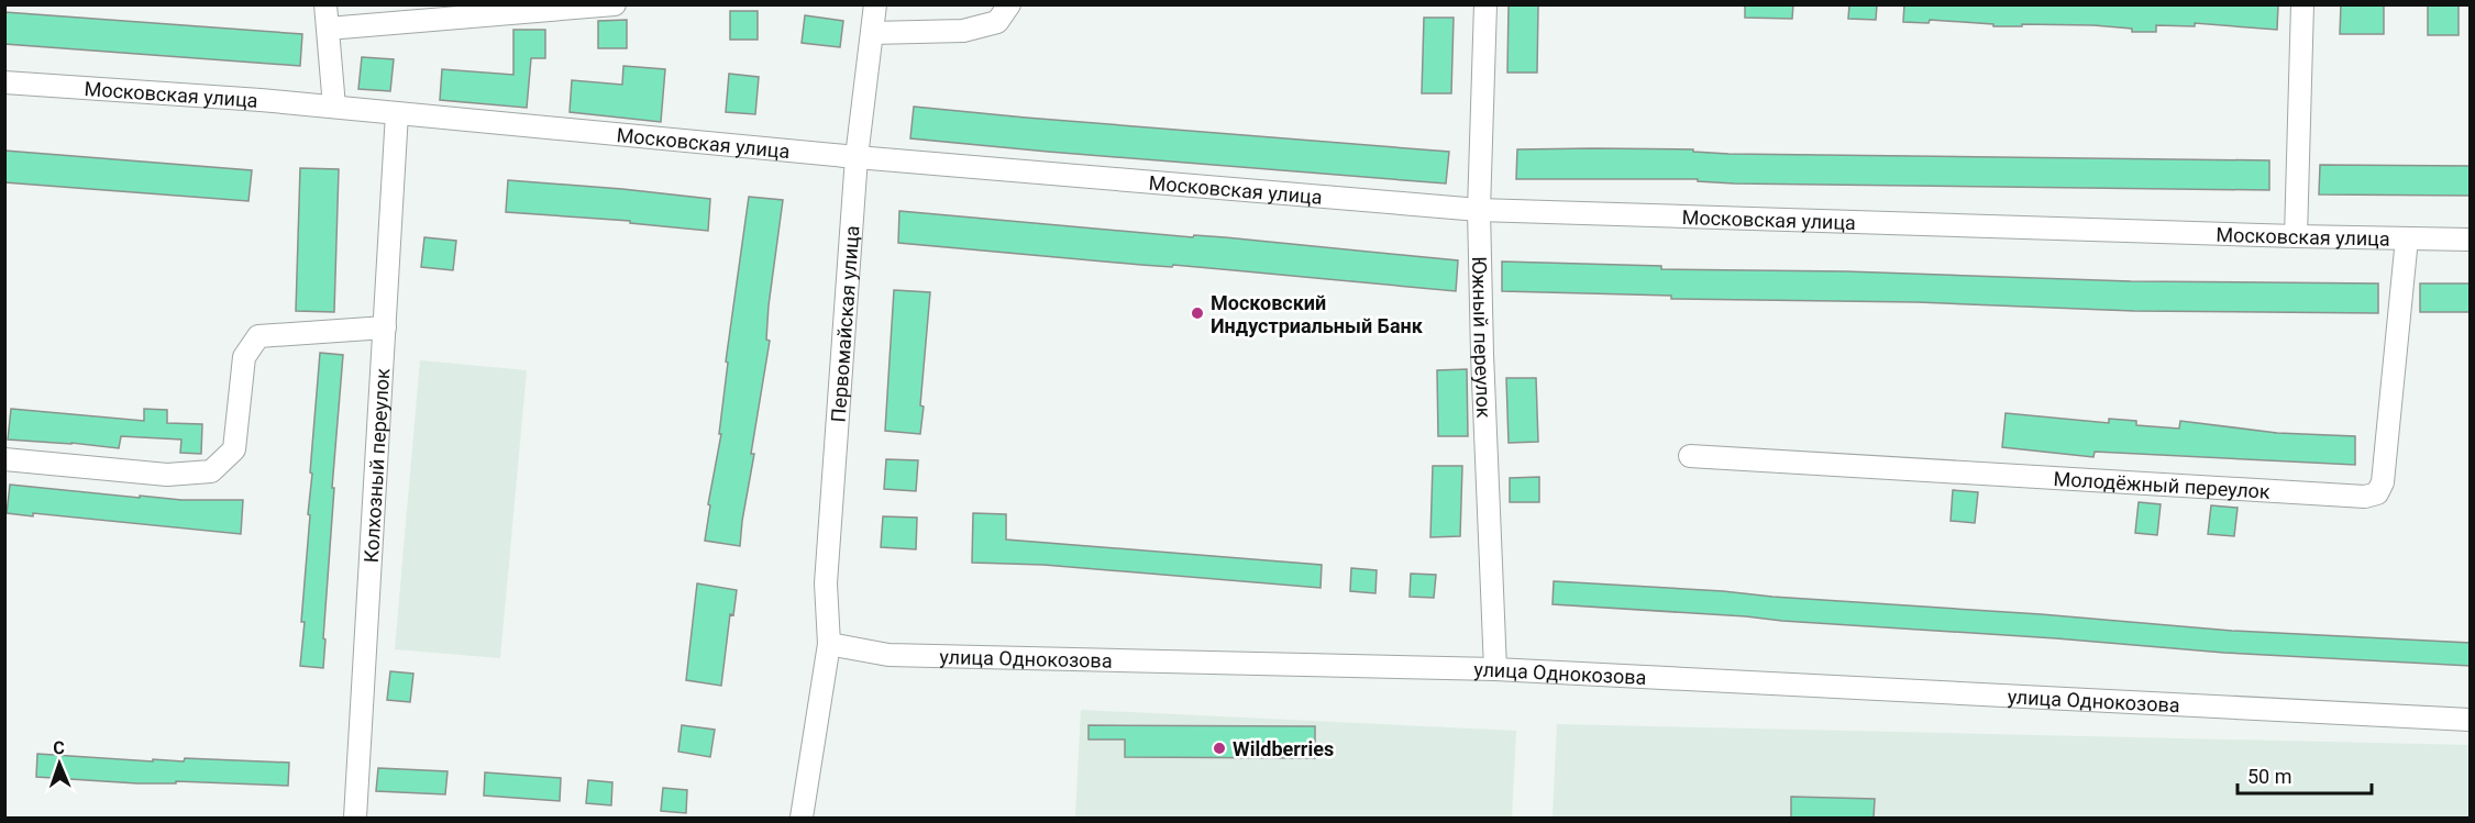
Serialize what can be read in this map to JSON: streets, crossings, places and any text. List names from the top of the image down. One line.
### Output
{"streets":{"street":["Московская улица","Первомайская улица","Южный переулок","Колхозный переулок","Молодёжный переулок","улица Однокозова"]},"crossings":[["Московская улица","Первомайская улица"],["Московская улица","Южный переулок"],["Московская улица","Колхозный переулок"],["Московская улица","Молодёжный переулок"],["Первомайская улица","улица Однокозова"],["Южный переулок","улица Однокозова"]],"places":["Московский Индустриальный Банк","Wildberries"],"scale_bar":"50 m","north":"top"}
